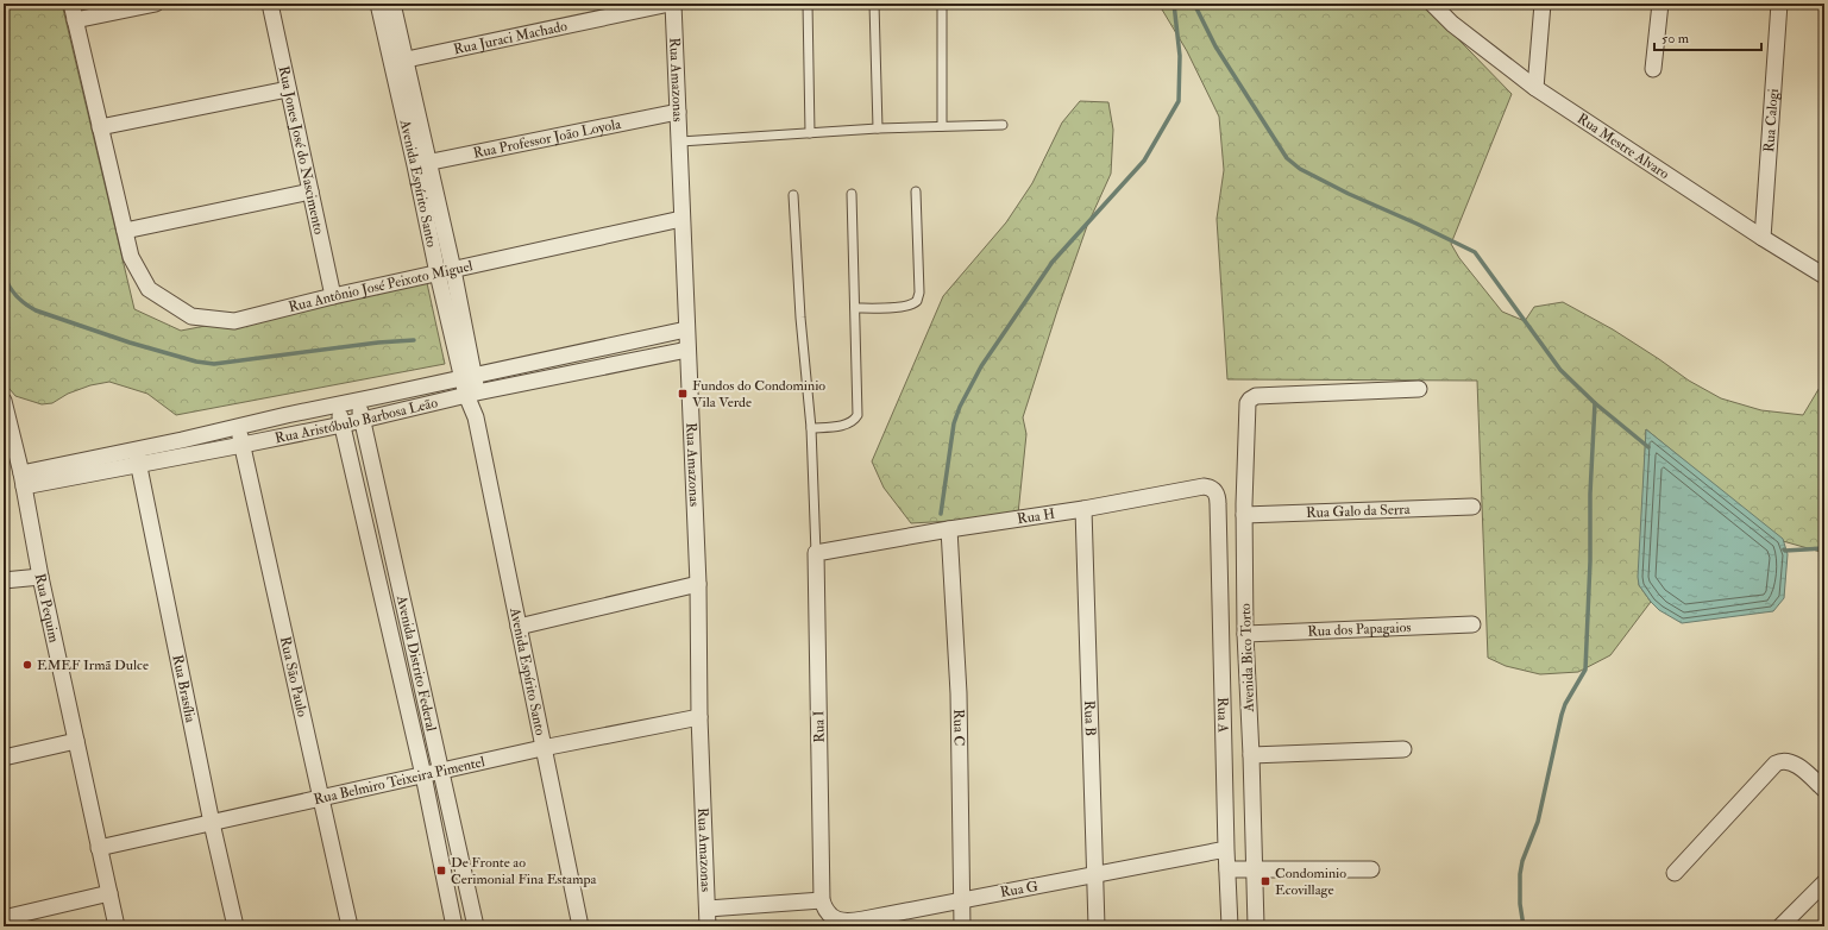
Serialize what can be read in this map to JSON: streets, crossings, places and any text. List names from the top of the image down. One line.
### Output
{"streets":{"street":["Rua Juraci Machado","Rua Amazonas","Rua Calogi","Rua Professor João Loyola","Rua Mestre Alvaro","Rua Jones José do Nascimento","Avenida Espírito Santo","Rua Antônio José Peixoto Miguel","Rua Aristóbulo Barbosa Leão","Rua Galo da Serra","Rua H","Rua Pequim","Rua dos Papagaios","Avenida Bico Torto","Avenida Distrito Federal","Rua São Paulo","Rua Brasília","Rua A","Rua B","Rua I","Rua C","Rua Belmiro Teixeira Pimentel","Rua G"]},"crossings":[["Rua Juraci Machado","Rua Amazonas"],["Rua Juraci Machado","Avenida Espírito Santo"],["Rua Amazonas","Rua Professor João Loyola"],["Rua Amazonas","Rua Antônio José Peixoto Miguel"],["Rua Amazonas","Rua Aristóbulo Barbosa Leão"],["Rua Amazonas","Rua Belmiro Teixeira Pimentel"],["Rua Calogi","Rua Mestre Alvaro"],["Rua Professor João Loyola","Avenida Espírito Santo"],["Rua Jones José do Nascimento","Rua Antônio José Peixoto Miguel"],["Avenida Espírito Santo","Rua Antônio José Peixoto Miguel"],["Avenida Espírito Santo","Rua Aristóbulo Barbosa Leão"],["Avenida Espírito Santo","Rua Belmiro Teixeira Pimentel"],["Rua Aristóbulo Barbosa Leão","Rua Pequim"],["Rua Aristóbulo Barbosa Leão","Avenida Distrito Federal"],["Rua Aristóbulo Barbosa Leão","Rua São Paulo"],["Rua Aristóbulo Barbosa Leão","Rua Brasília"],["Rua Galo da Serra","Avenida Bico Torto"],["Rua H","Rua A"],["Rua H","Rua B"],["Rua H","Rua I"],["Rua H","Rua C"],["Rua Pequim","Rua Belmiro Teixeira Pimentel"],["Rua dos Papagaios","Avenida Bico Torto"],["Avenida Distrito Federal","Rua Belmiro Teixeira Pimentel"],["Rua São Paulo","Rua Belmiro Teixeira Pimentel"],["Rua Brasília","Rua Belmiro Teixeira Pimentel"],["Rua A","Rua G"],["Rua B","Rua G"],["Rua I","Rua G"],["Rua C","Rua G"]],"places":{"transit":["Fundos do Condominio Vila Verde","De Fronte ao Cerimonial Fina Estampa","Condominio Ecovillage"],"other":["EMEF Irmã Dulce"]},"scale_bar":"50 m"}
